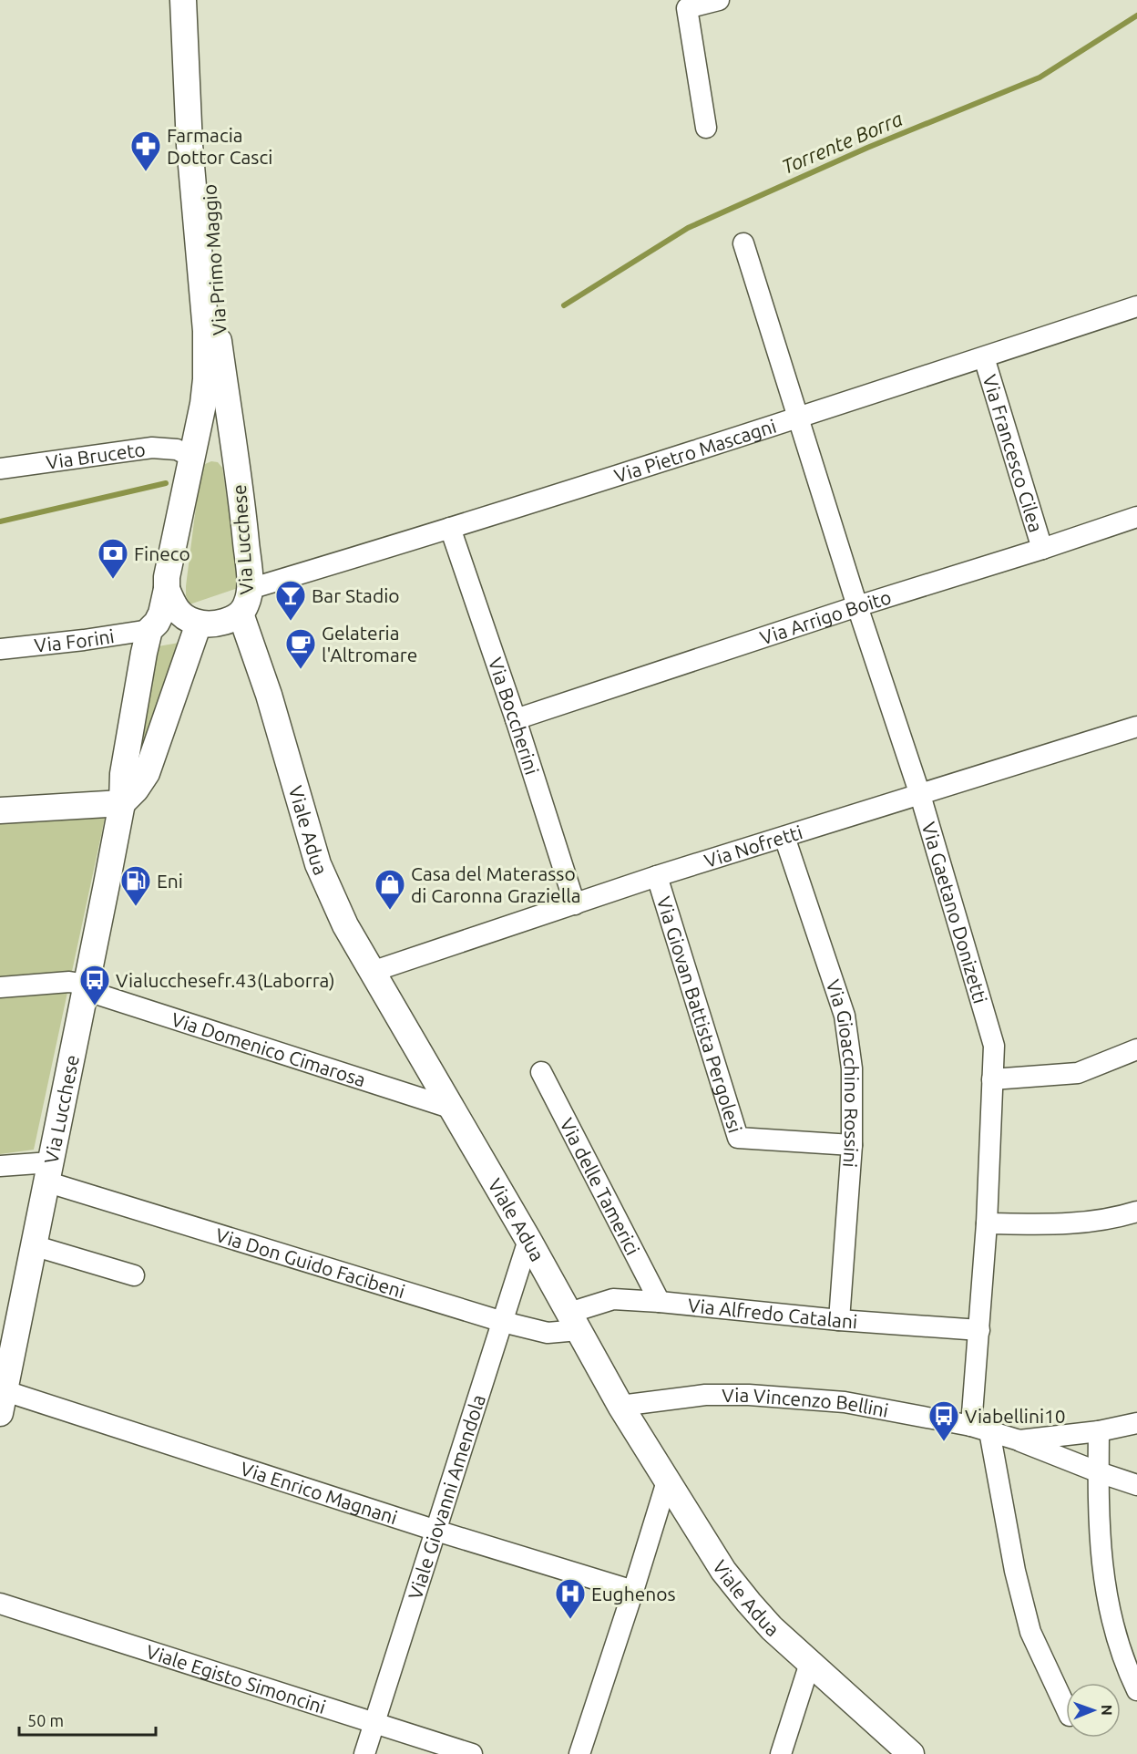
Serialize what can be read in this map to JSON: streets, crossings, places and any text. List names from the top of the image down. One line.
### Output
{"streets":{"main road":["Via Primo Maggio","Via Lucchese","Viale Adua"],"street":["Via Pietro Mascagni","Via Francesco Cilea","Via Bruceto","Via Arrigo Boito","Via Forini","Via Boccherini","Via Nofretti","Via Gaetano Donizetti","Via Giovan Battista Pergolesi","Via Domenico Cimarosa","Via Gioacchino Rossini","Via delle Tamerici","Via Don Guido Facibeni","Via Alfredo Catalani","Via Vincenzo Bellini","Via Enrico Magnani","Viale Giovanni Amendola","Viale Egisto Simoncini"]},"crossings":[["Via Primo Maggio","Via Bruceto"],["Via Primo Maggio","Via Lucchese"],["Via Pietro Mascagni","Via Francesco Cilea"],["Via Pietro Mascagni","Via Lucchese"],["Via Pietro Mascagni","Via Boccherini"],["Via Pietro Mascagni","Via Gaetano Donizetti"],["Via Francesco Cilea","Via Arrigo Boito"],["Via Lucchese","Via Forini"],["Via Lucchese","Viale Adua"],["Via Lucchese","Via Domenico Cimarosa"],["Via Lucchese","Via Don Guido Facibeni"],["Via Lucchese","Via Enrico Magnani"],["Via Arrigo Boito","Via Boccherini"],["Via Arrigo Boito","Via Gaetano Donizetti"],["Via Boccherini","Via Nofretti"],["Viale Adua","Via Nofretti"],["Viale Adua","Via Domenico Cimarosa"],["Viale Adua","Via Don Guido Facibeni"],["Viale Adua","Via Alfredo Catalani"],["Viale Adua","Via Vincenzo Bellini"],["Viale Adua","Viale Giovanni Amendola"],["Via Nofretti","Via Gaetano Donizetti"],["Via Nofretti","Via Giovan Battista Pergolesi"],["Via Nofretti","Via Gioacchino Rossini"],["Via Gaetano Donizetti","Via Alfredo Catalani"],["Via Gaetano Donizetti","Via Vincenzo Bellini"],["Via Giovan Battista Pergolesi","Via Gioacchino Rossini"],["Via Gioacchino Rossini","Via Alfredo Catalani"],["Via delle Tamerici","Via Alfredo Catalani"],["Via Don Guido Facibeni","Via Alfredo Catalani"],["Via Don Guido Facibeni","Viale Giovanni Amendola"],["Via Enrico Magnani","Viale Giovanni Amendola"],["Viale Giovanni Amendola","Viale Egisto Simoncini"]],"water":["Torrente Borra"],"places":{"pharmacy":["Farmacia Dottor Casci"],"bank":["Fineco"],"bar":["Bar Stadio"],"cafe":["Gelateria l'Altromare"],"fuel station":["Eni"],"shop":["Casa del Materasso di Caronna Graziella"],"bus stop":["Vialucchesefr.43(Laborra)","Viabellini10"],"hospital":["Eughenos"]},"scale_bar":"50 m","north":"right"}
